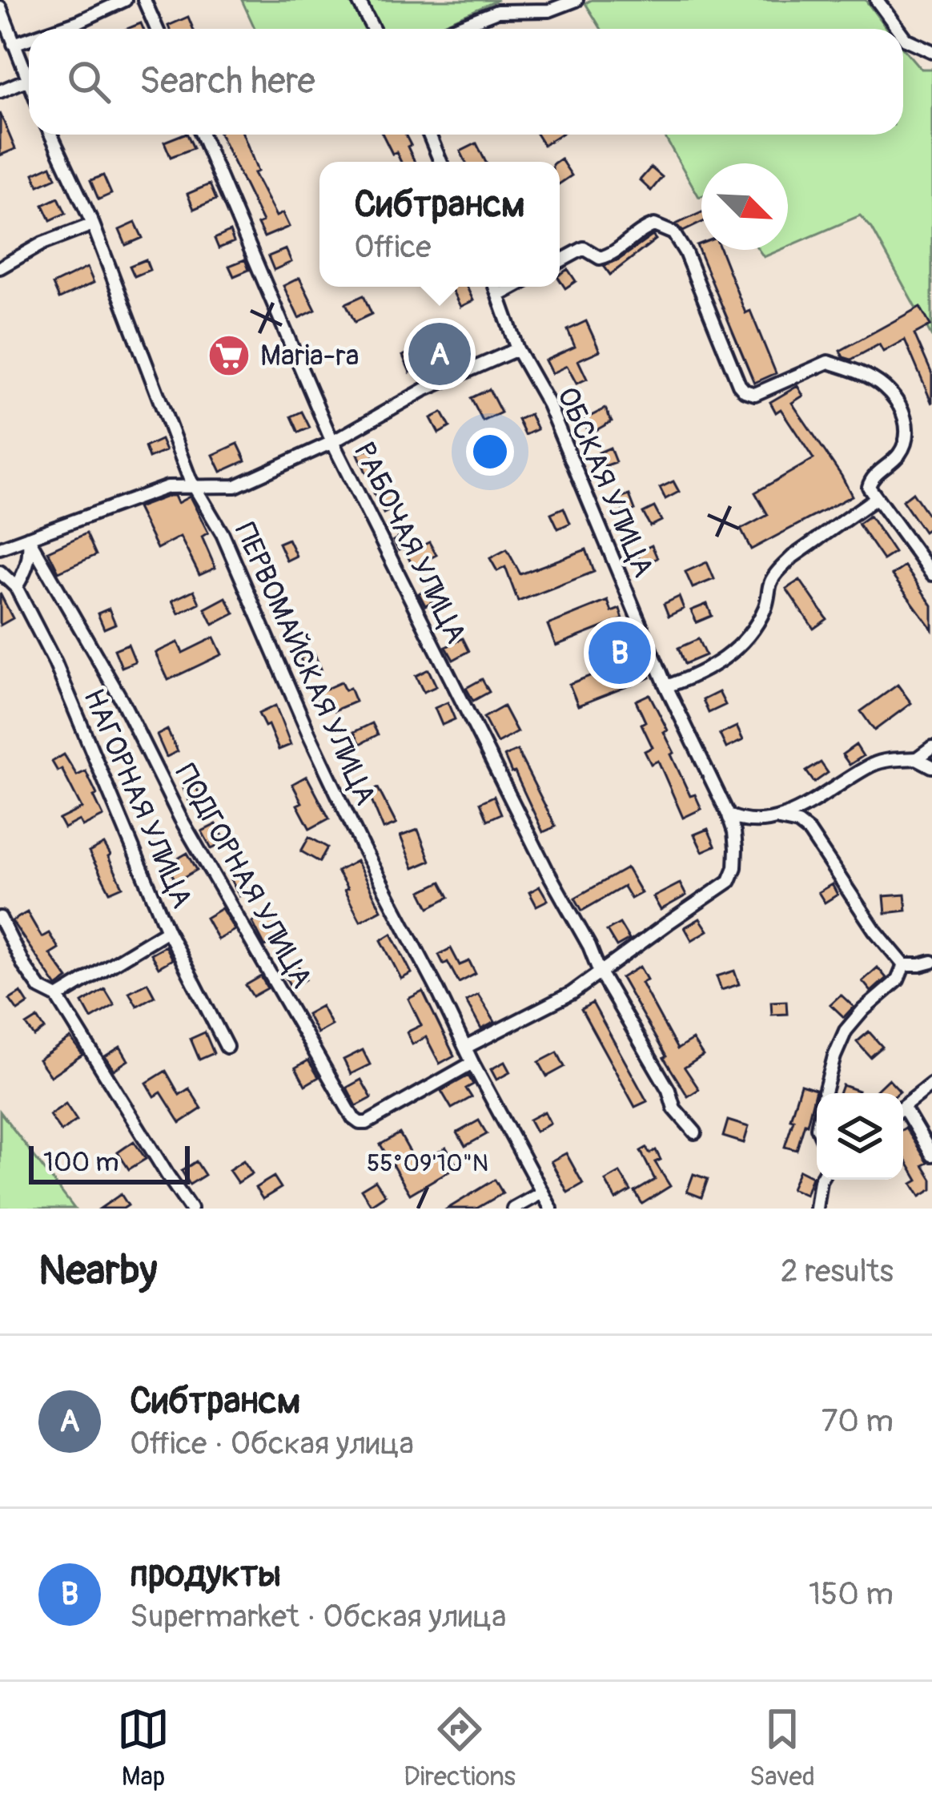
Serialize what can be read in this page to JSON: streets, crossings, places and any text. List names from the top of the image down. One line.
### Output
{"streets":{"street":["ОБСКАЯ УЛИЦА","РАБОЧАЯ УЛИЦА","ПЕРВОМАЙСКАЯ УЛИЦА","НАГОРНАЯ УЛИЦА","ПОДГОРНАЯ УЛИЦА"]},"crossings":[["ОБСКАЯ УЛИЦА","РАБОЧАЯ УЛИЦА"],["ПЕРВОМАЙСКАЯ УЛИЦА","ПОДГОРНАЯ УЛИЦА"]],"places":{"supermarket":["Maria-ra"]},"scale_bar":"100 m","north":"bottom right","page":{"search":"Search here","popup":["Сибтрансм","Office"],"pins":["A","B"],"scale":"100 m","heading":["Nearby","2 results"],"list":[{"mark":"A","name":"Сибтрансм","note":"Office · Обская улица","value":"70 m"},{"mark":"B","name":"продукты","note":"Supermarket · Обская улица","value":"150 m"}],"nav":["Map","Directions","Saved"]},"coordinates":["55°09'10\"N"]}
